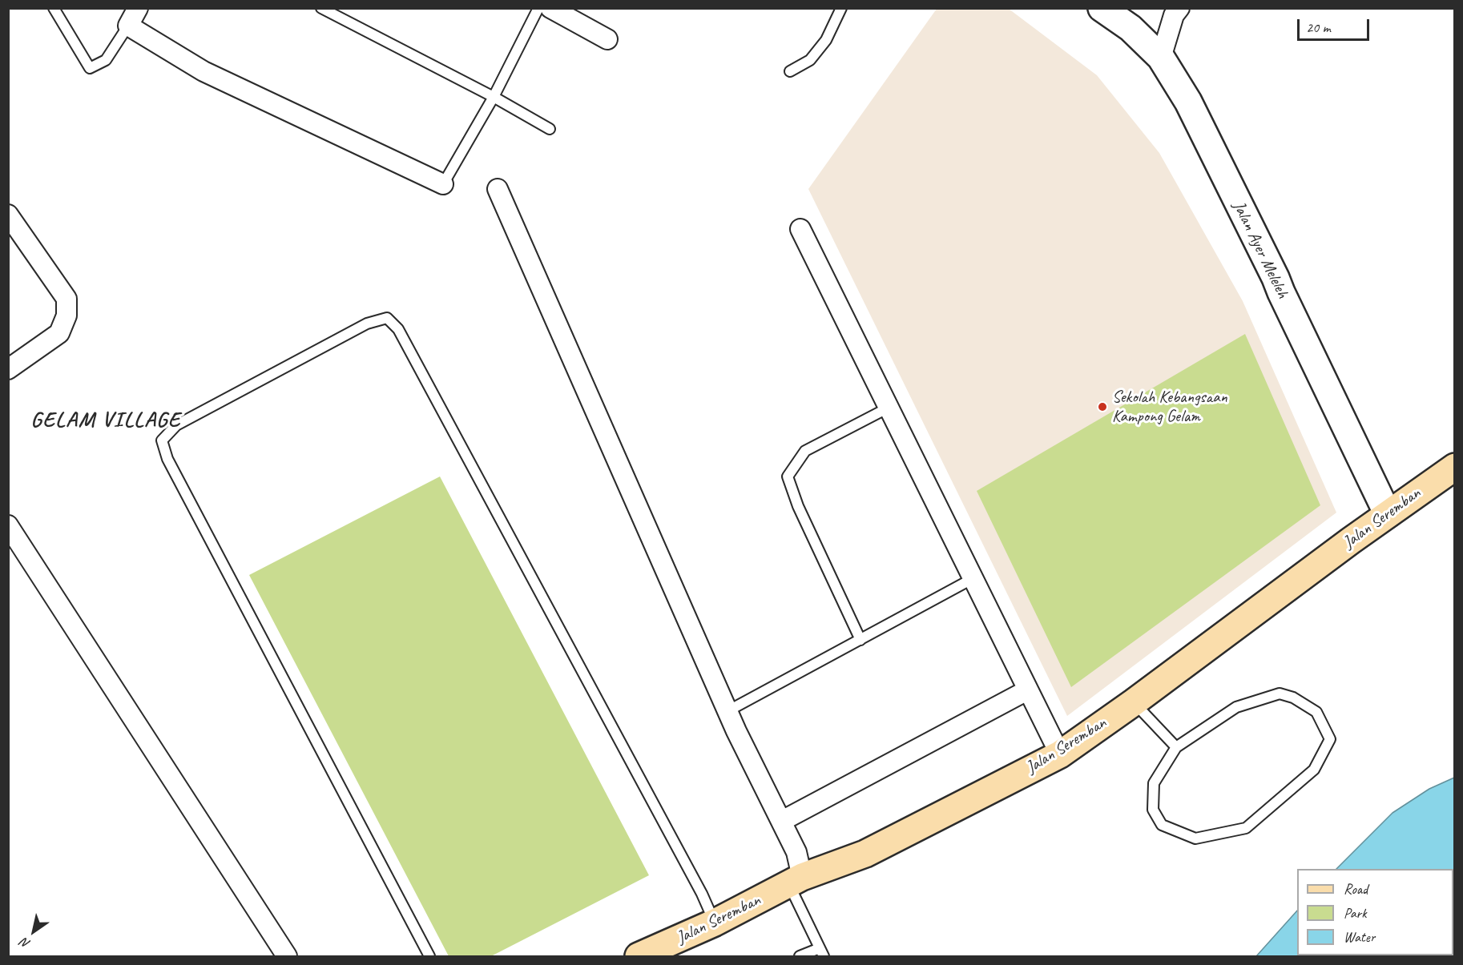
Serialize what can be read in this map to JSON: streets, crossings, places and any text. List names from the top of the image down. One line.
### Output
{"streets":{"main road":["Jalan Seremban"],"street":["Jalan Ayer Meleleh"]},"crossings":[["Jalan Ayer Meleleh","Jalan Seremban"]],"districts":["GELAM VILLAGE"],"places":["Sekolah Kebangsaan Kampong Gelam"],"legend":["Road","Park","Water"],"scale_bar":"20 m","north":"bottom left"}
